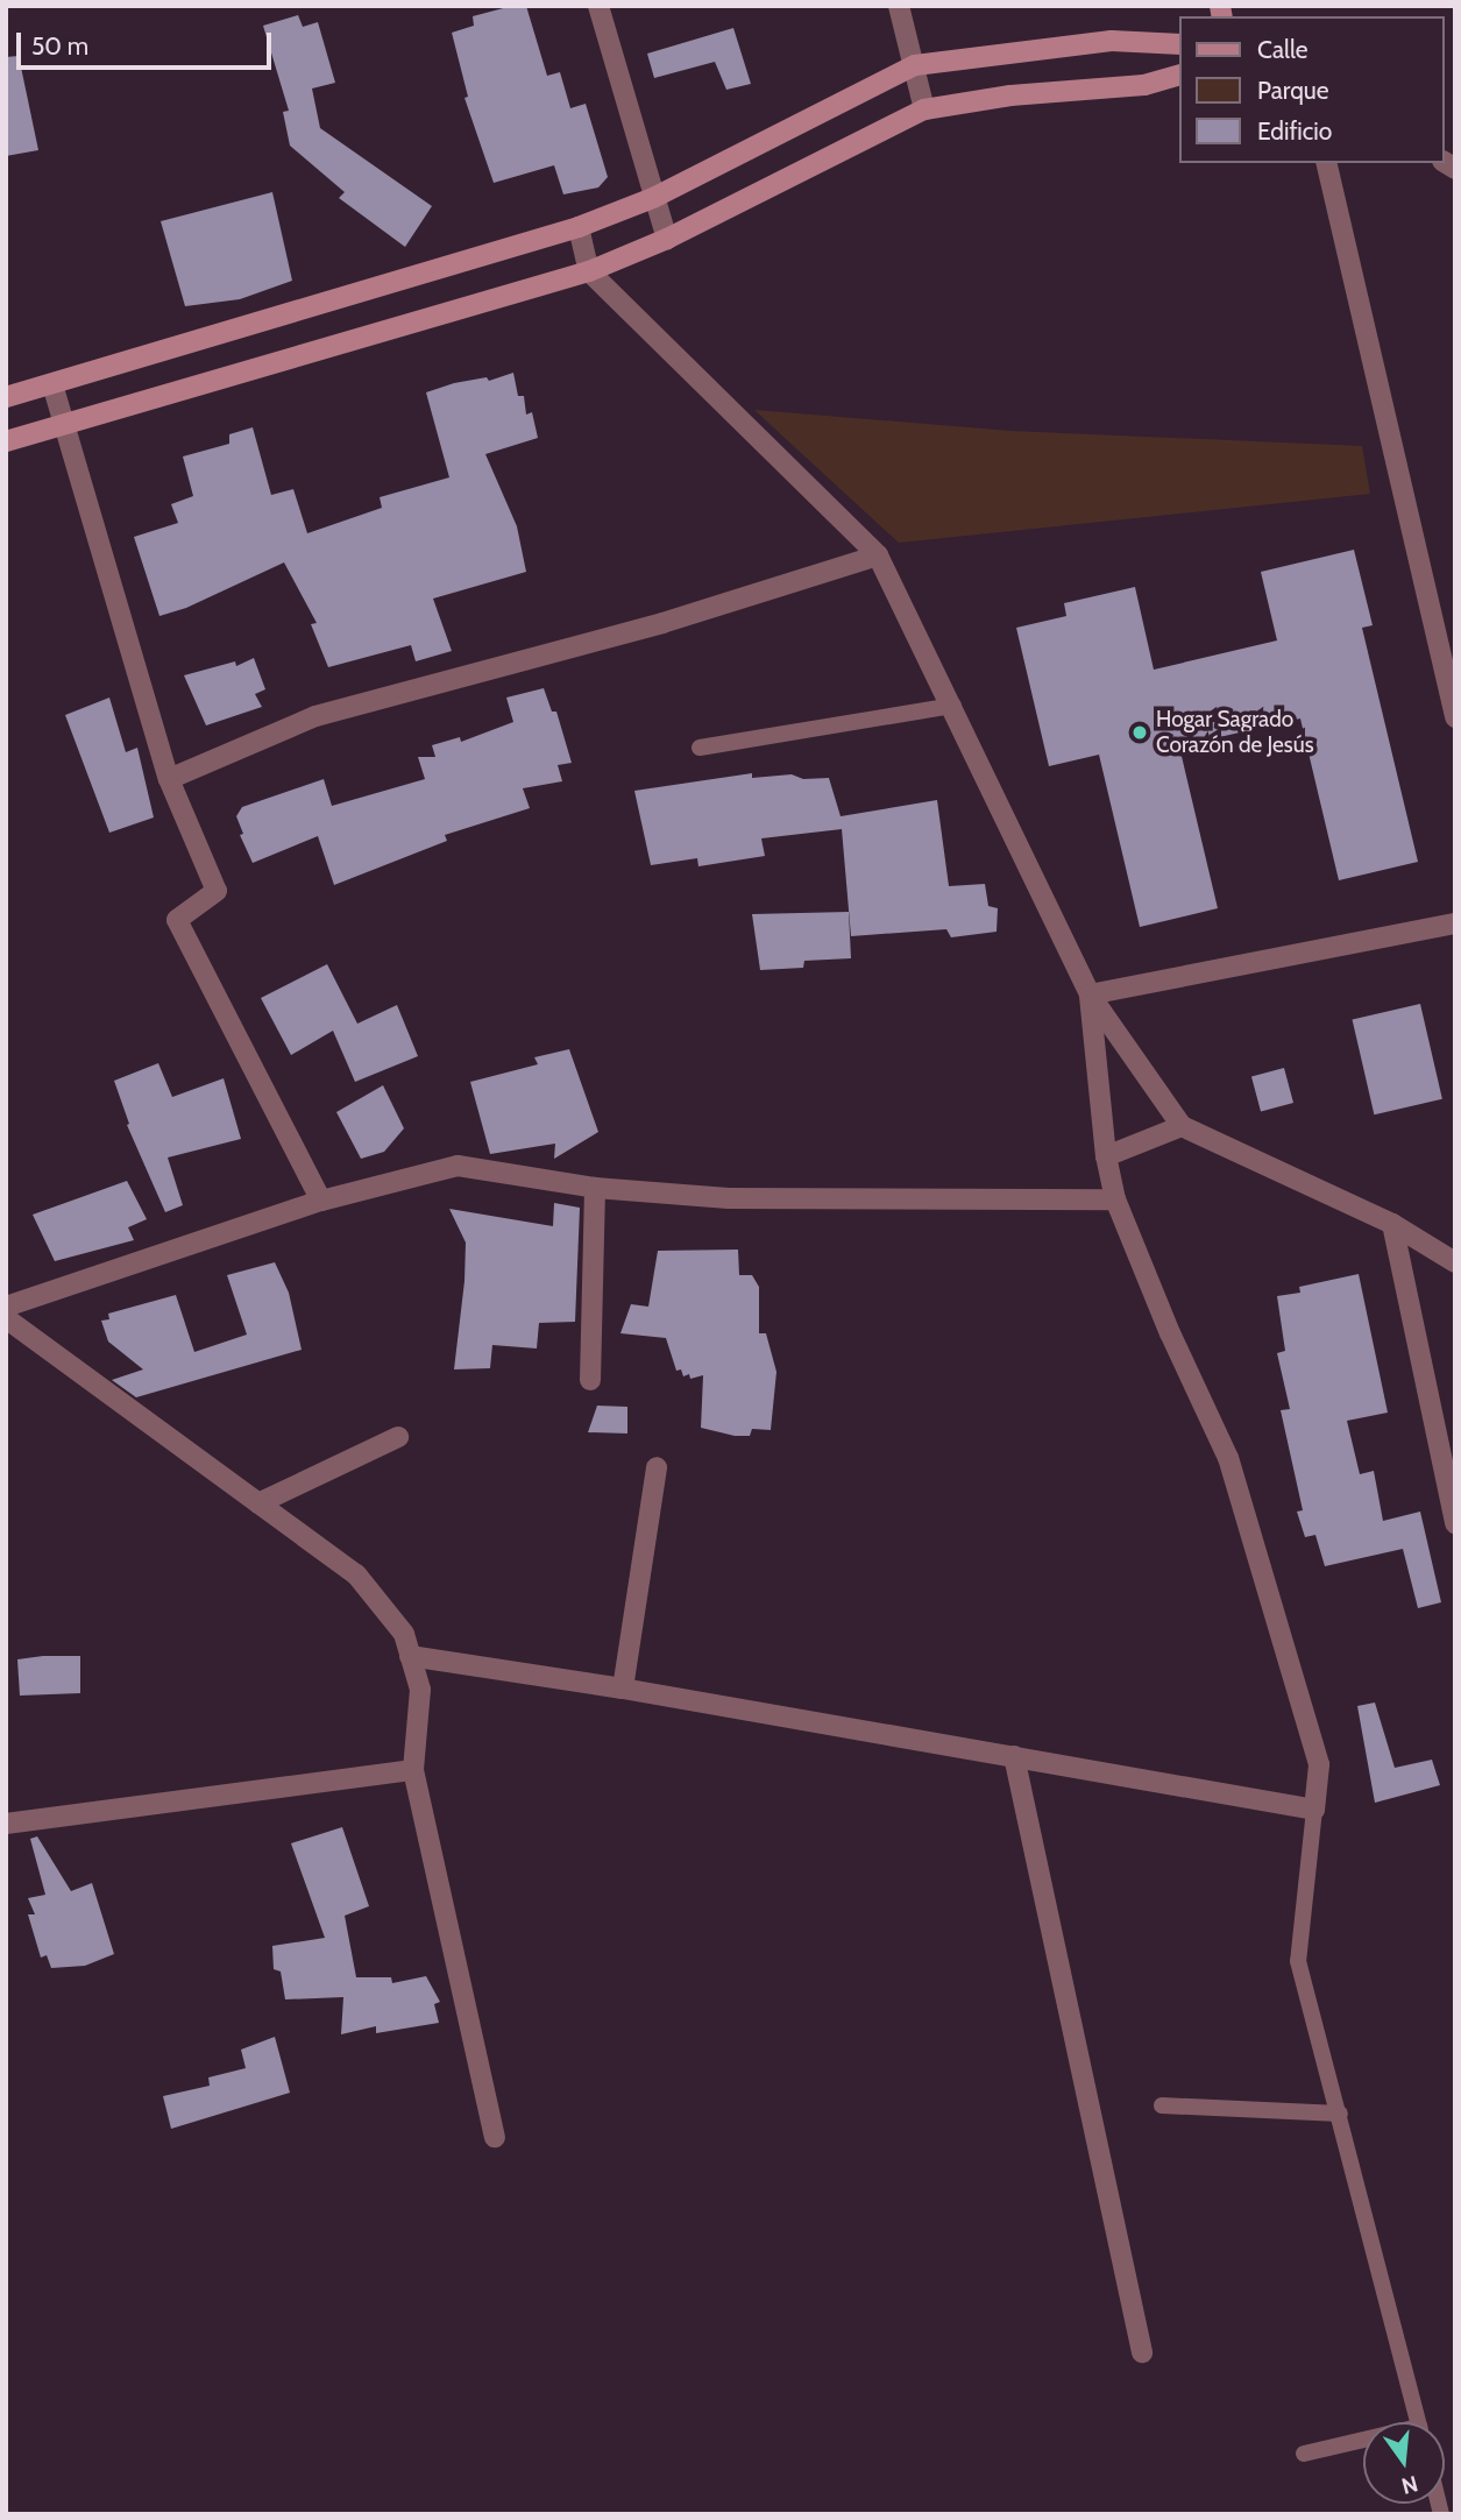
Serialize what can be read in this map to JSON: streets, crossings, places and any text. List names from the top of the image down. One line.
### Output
{"places":["Hogar Sagrado Corazón de Jesús"],"legend":["Calle","Parque","Edificio"],"scale_bar":"50 m","north":"bottom"}
